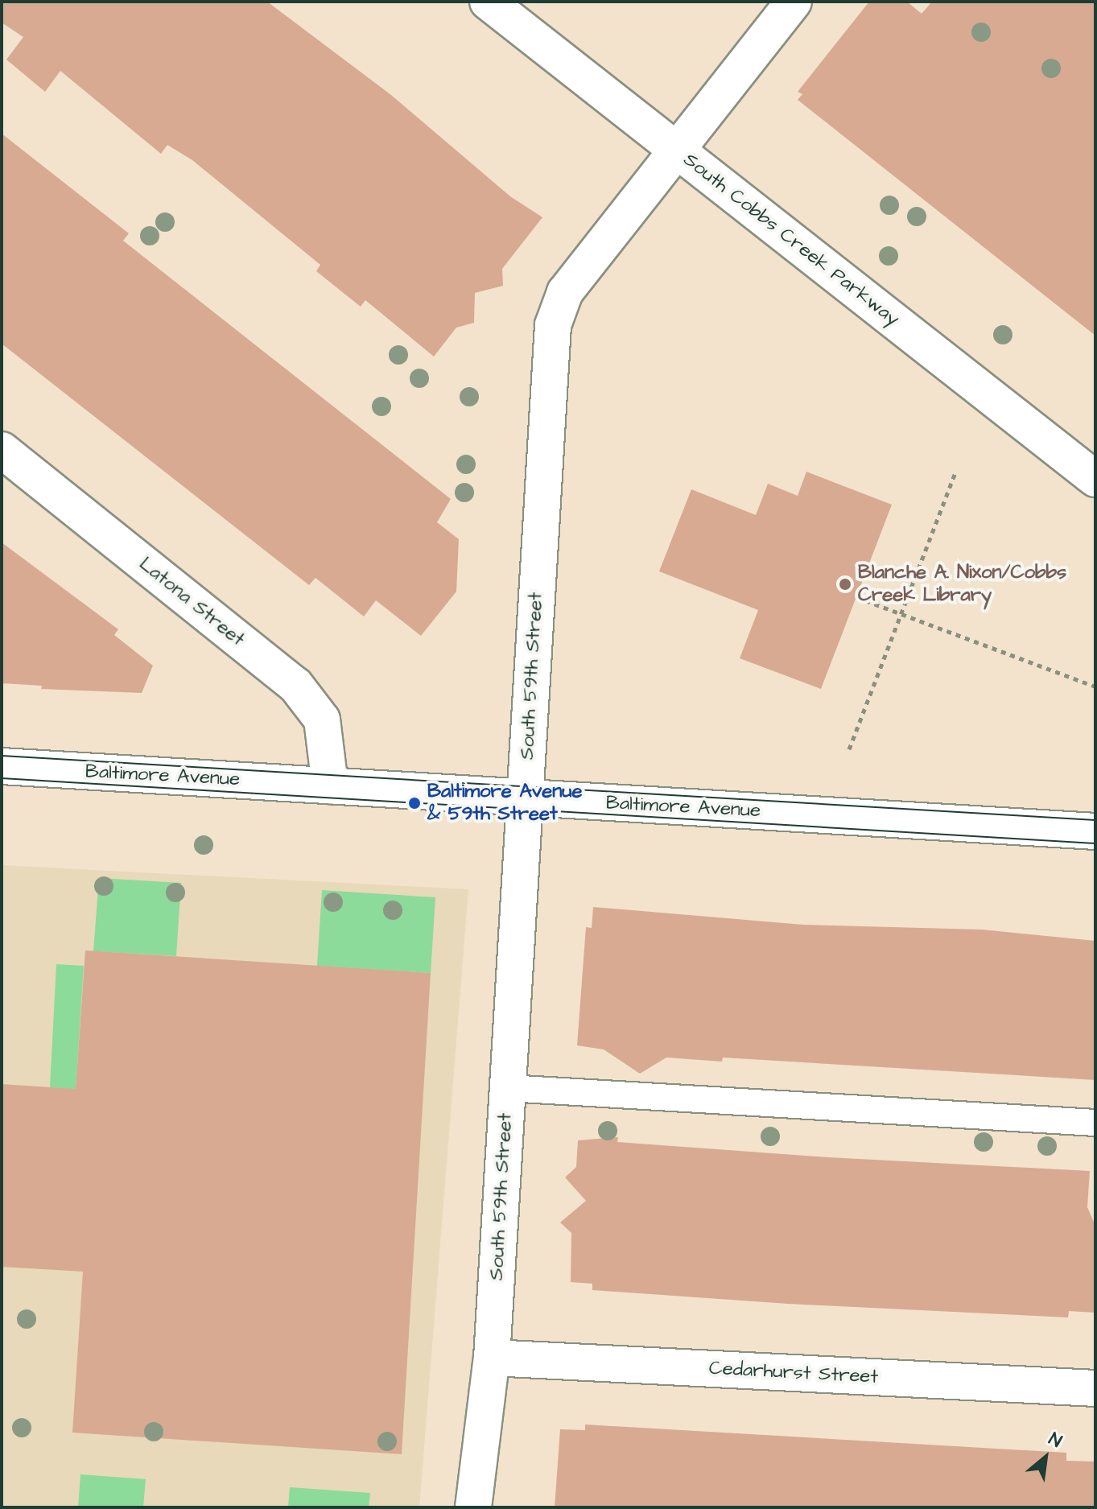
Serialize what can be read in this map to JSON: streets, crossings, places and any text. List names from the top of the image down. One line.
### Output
{"streets":{"street":["South Cobbs Creek Parkway","Latona Street","South 59th Street","Baltimore Avenue","Cedarhurst Street"]},"crossings":[["South Cobbs Creek Parkway","South 59th Street"],["Latona Street","Baltimore Avenue"],["South 59th Street","Baltimore Avenue"],["South 59th Street","Cedarhurst Street"]],"places":["Blanche A. Nixon/Cobbs Creek Library","Baltimore Avenue & 59th Street"],"north":"top right"}
